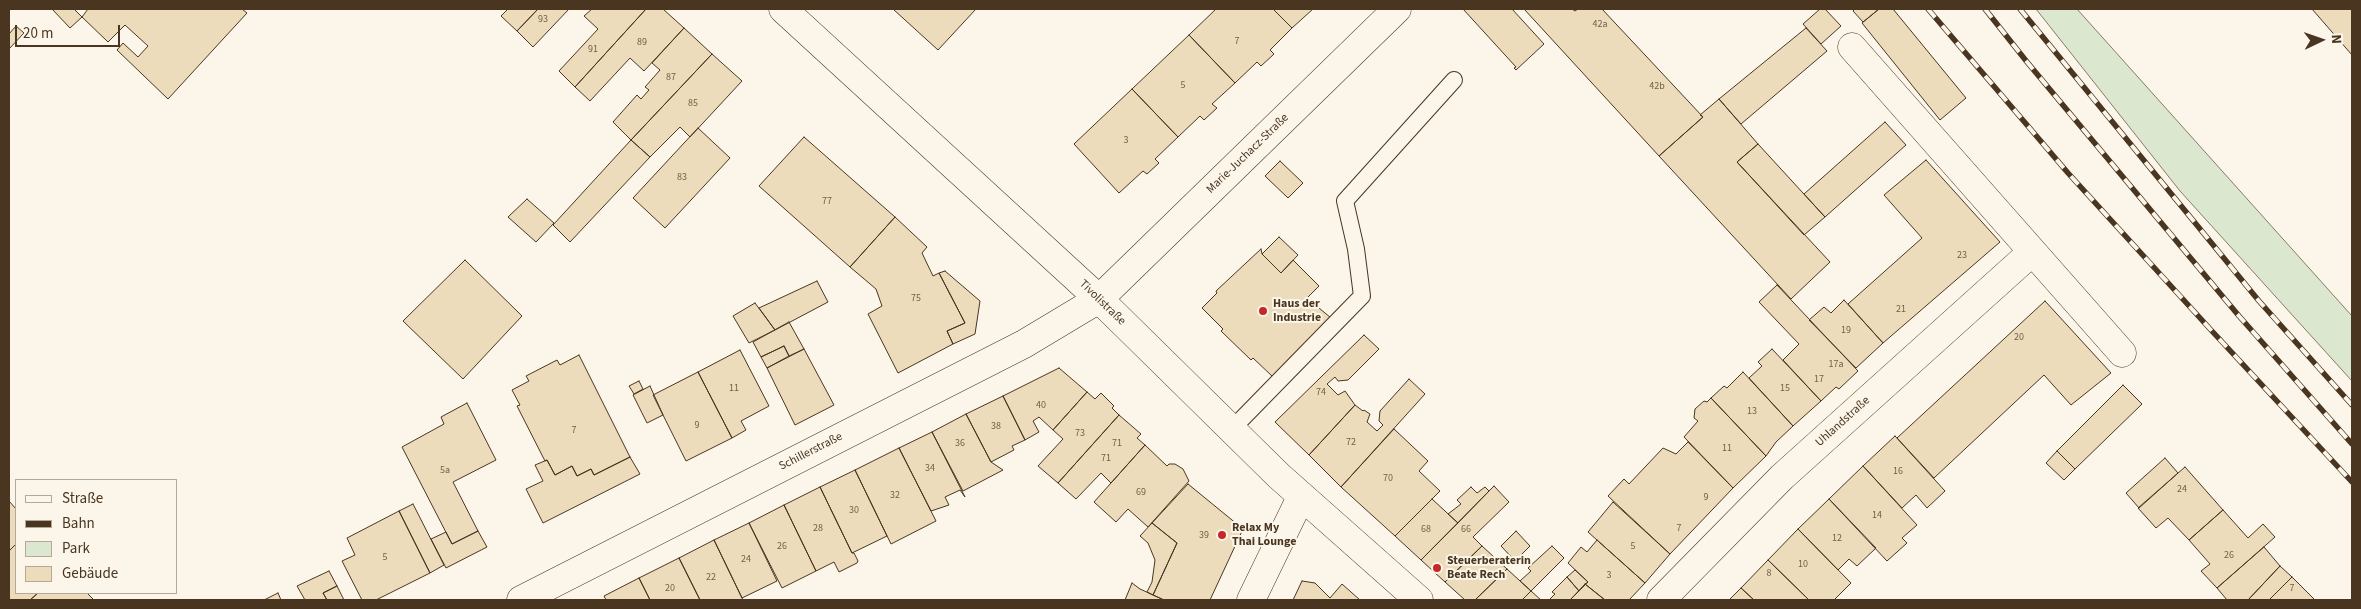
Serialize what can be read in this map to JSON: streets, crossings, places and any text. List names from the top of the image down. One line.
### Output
{"streets":{"street":["Marie-Juchacz-Straße","Tivolistraße","Uhlandstraße","Schillerstraße"]},"crossings":[["Marie-Juchacz-Straße","Tivolistraße"],["Marie-Juchacz-Straße","Schillerstraße"],["Tivolistraße","Schillerstraße"]],"places":["Haus der Industrie","Relax My Thai Lounge","Steuerberaterin Beate Rech"],"house_numbers":["93","42a","7","89","91","87","5","42b","85","3","83","77","23","75","21","19","20","17a","17","11","15","74","40","13","9","38","7","73","72","36","71","11","71","34","5a","16","70","24","69","32","9","30","14","28","7","68","66","39","12","26","5","26","5","24","10","8","3","22","20","7"],"legend":["Straße","Bahn","Park","Gebäude"],"scale_bar":"20 m","north":"right"}
